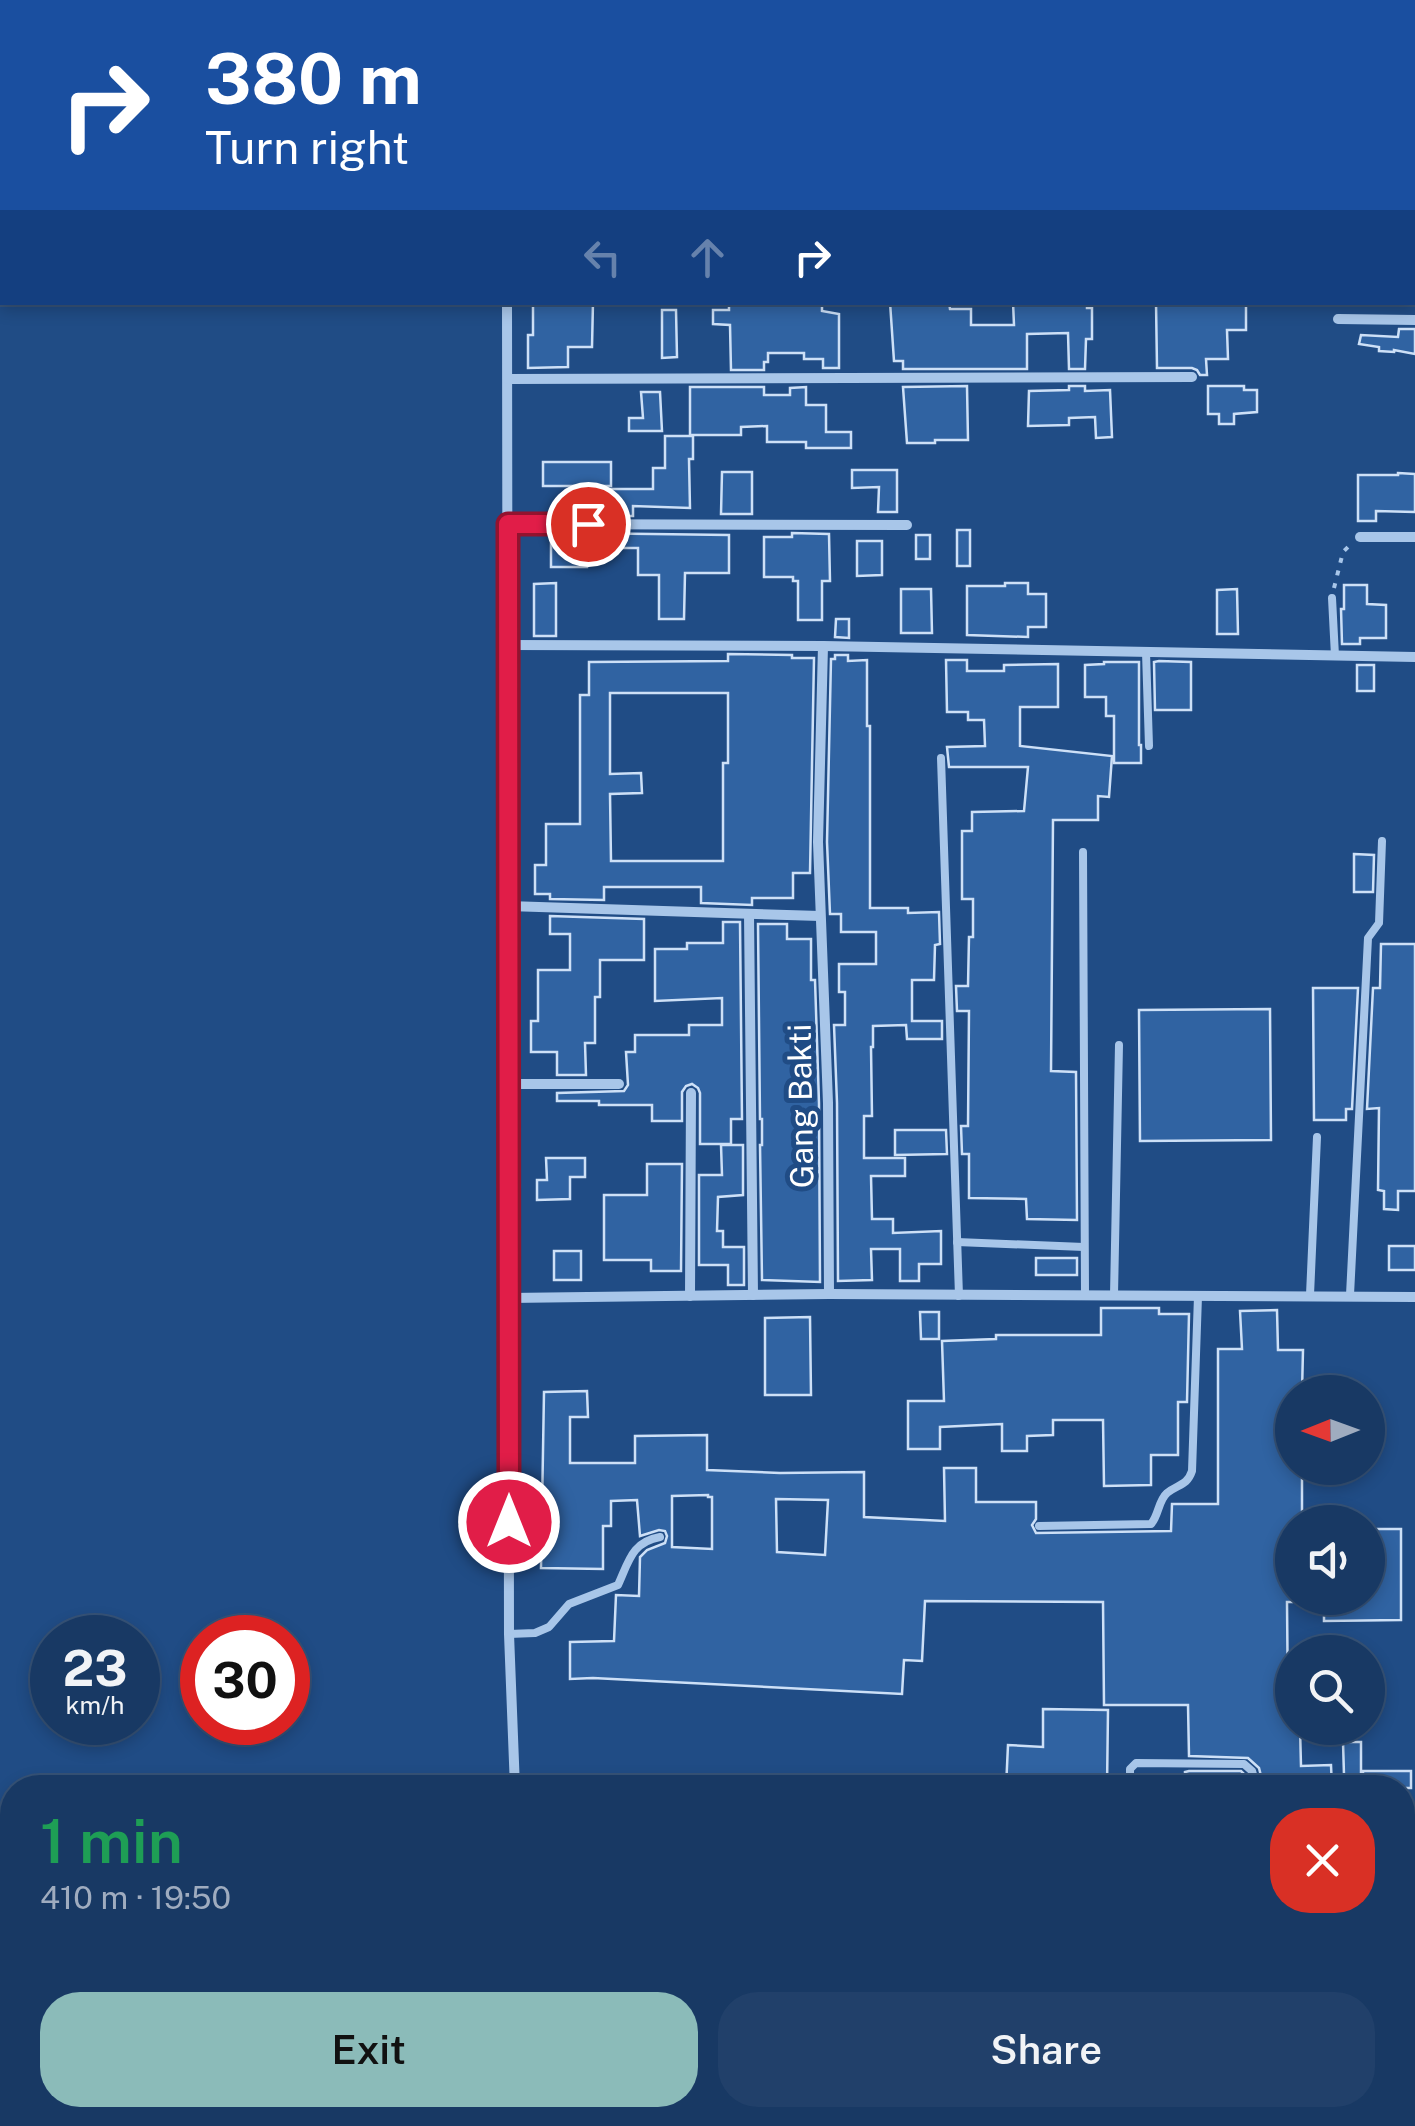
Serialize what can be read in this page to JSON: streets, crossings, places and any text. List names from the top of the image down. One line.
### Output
{"streets":{"street":["Gang Bakti"]},"north":"left","page":{"turn":["380 m","Turn right"],"speed":"23 km/h","limit":"30","heading":["1 min","410 m · 19:50"],"buttons":["Exit","Share"]}}
